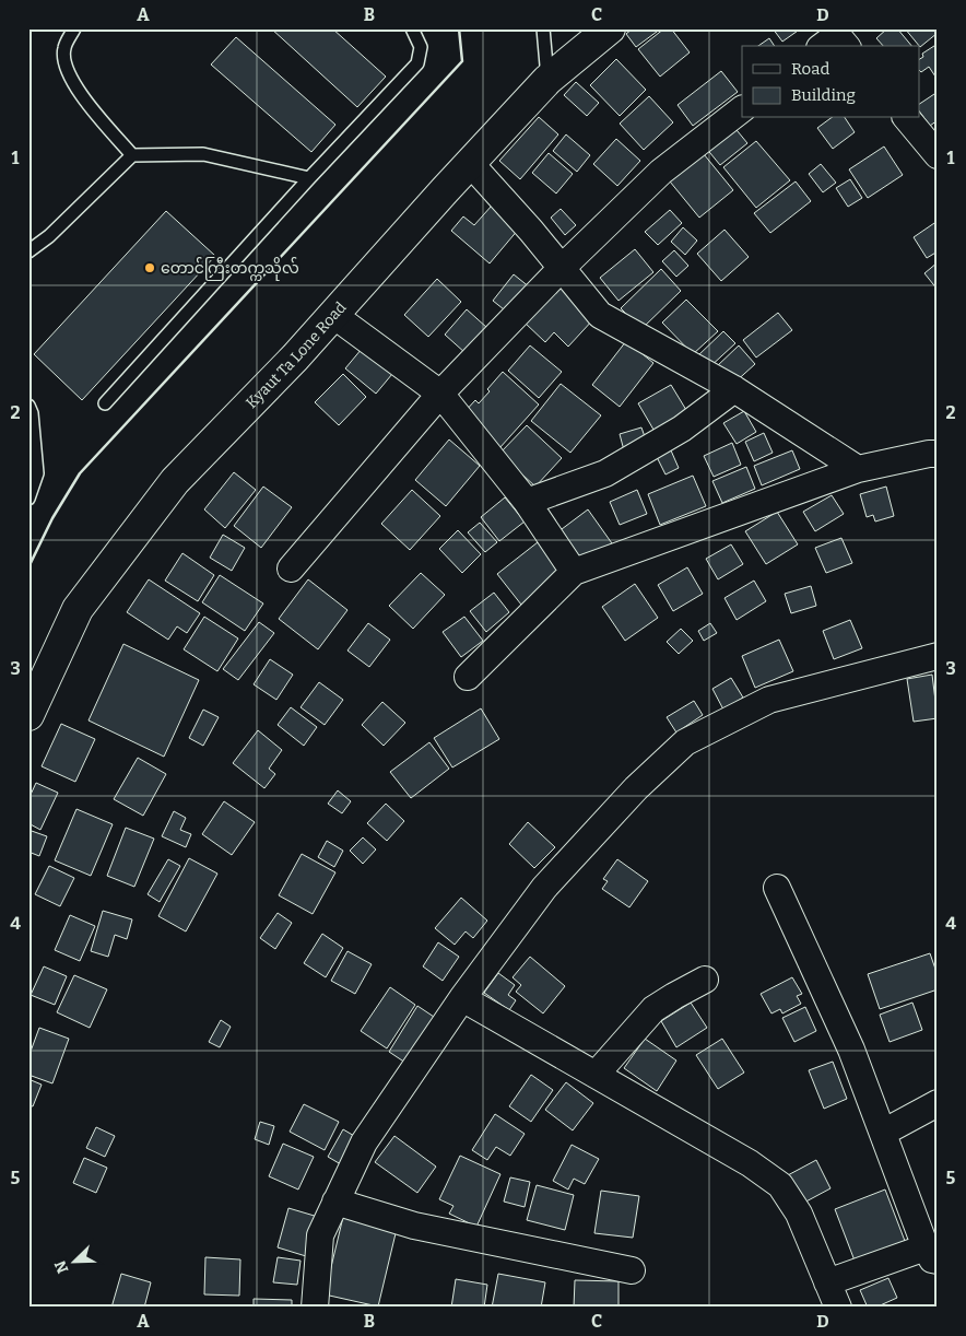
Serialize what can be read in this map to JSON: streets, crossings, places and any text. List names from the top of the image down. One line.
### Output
{"streets":{"main road":["Kyaut Ta Lone Road"]},"places":["တောင်ကြီးတက္ကသိုလ်"],"legend":["Road","Building"],"north":"bottom left","grid":{"columns":["A","B","C","D"],"rows":["1","2","3","4","5"]}}
